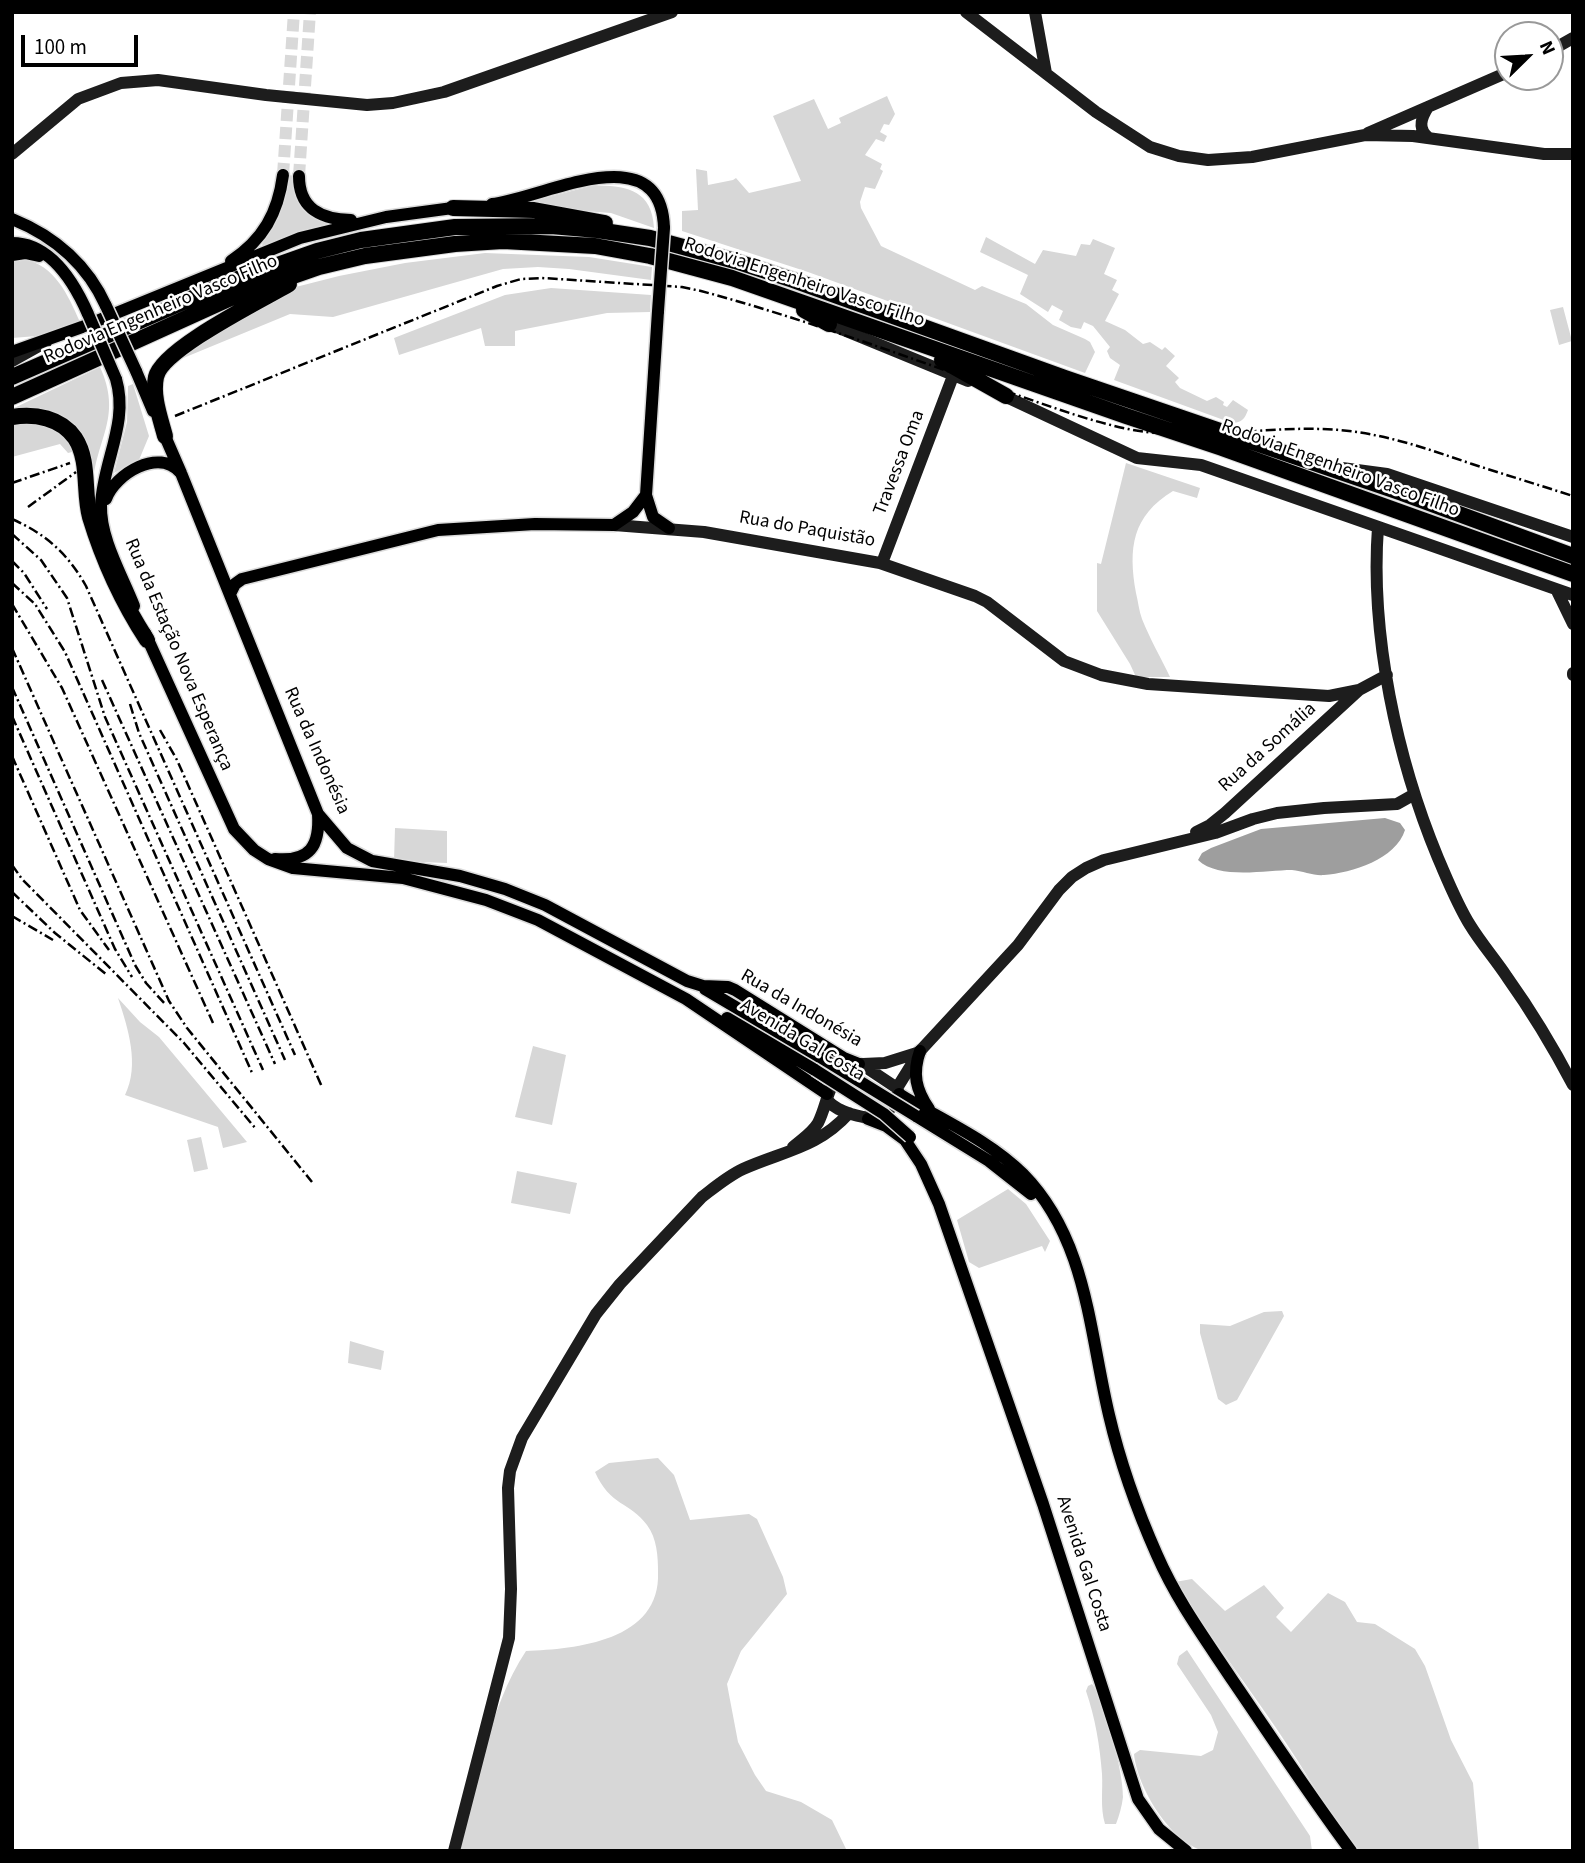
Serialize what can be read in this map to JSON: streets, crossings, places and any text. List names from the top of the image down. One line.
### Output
{"streets":{"highway":["Rodovia Engenheiro Vasco Filho"],"main road":["Travessa Oma","Rua do Paquistão","Rua da Estação Nova Esperança","Rua da Somália","Rua da Indonésia","Avenida Gal Costa"]},"crossings":[["Rodovia Engenheiro Vasco Filho","Travessa Oma"],["Travessa Oma","Rua do Paquistão"],["Rua do Paquistão","Rua da Somália"],["Rua do Paquistão","Rua da Indonésia"],["Rua da Indonésia","Avenida Gal Costa"]],"scale_bar":"100 m","north":"top right"}
